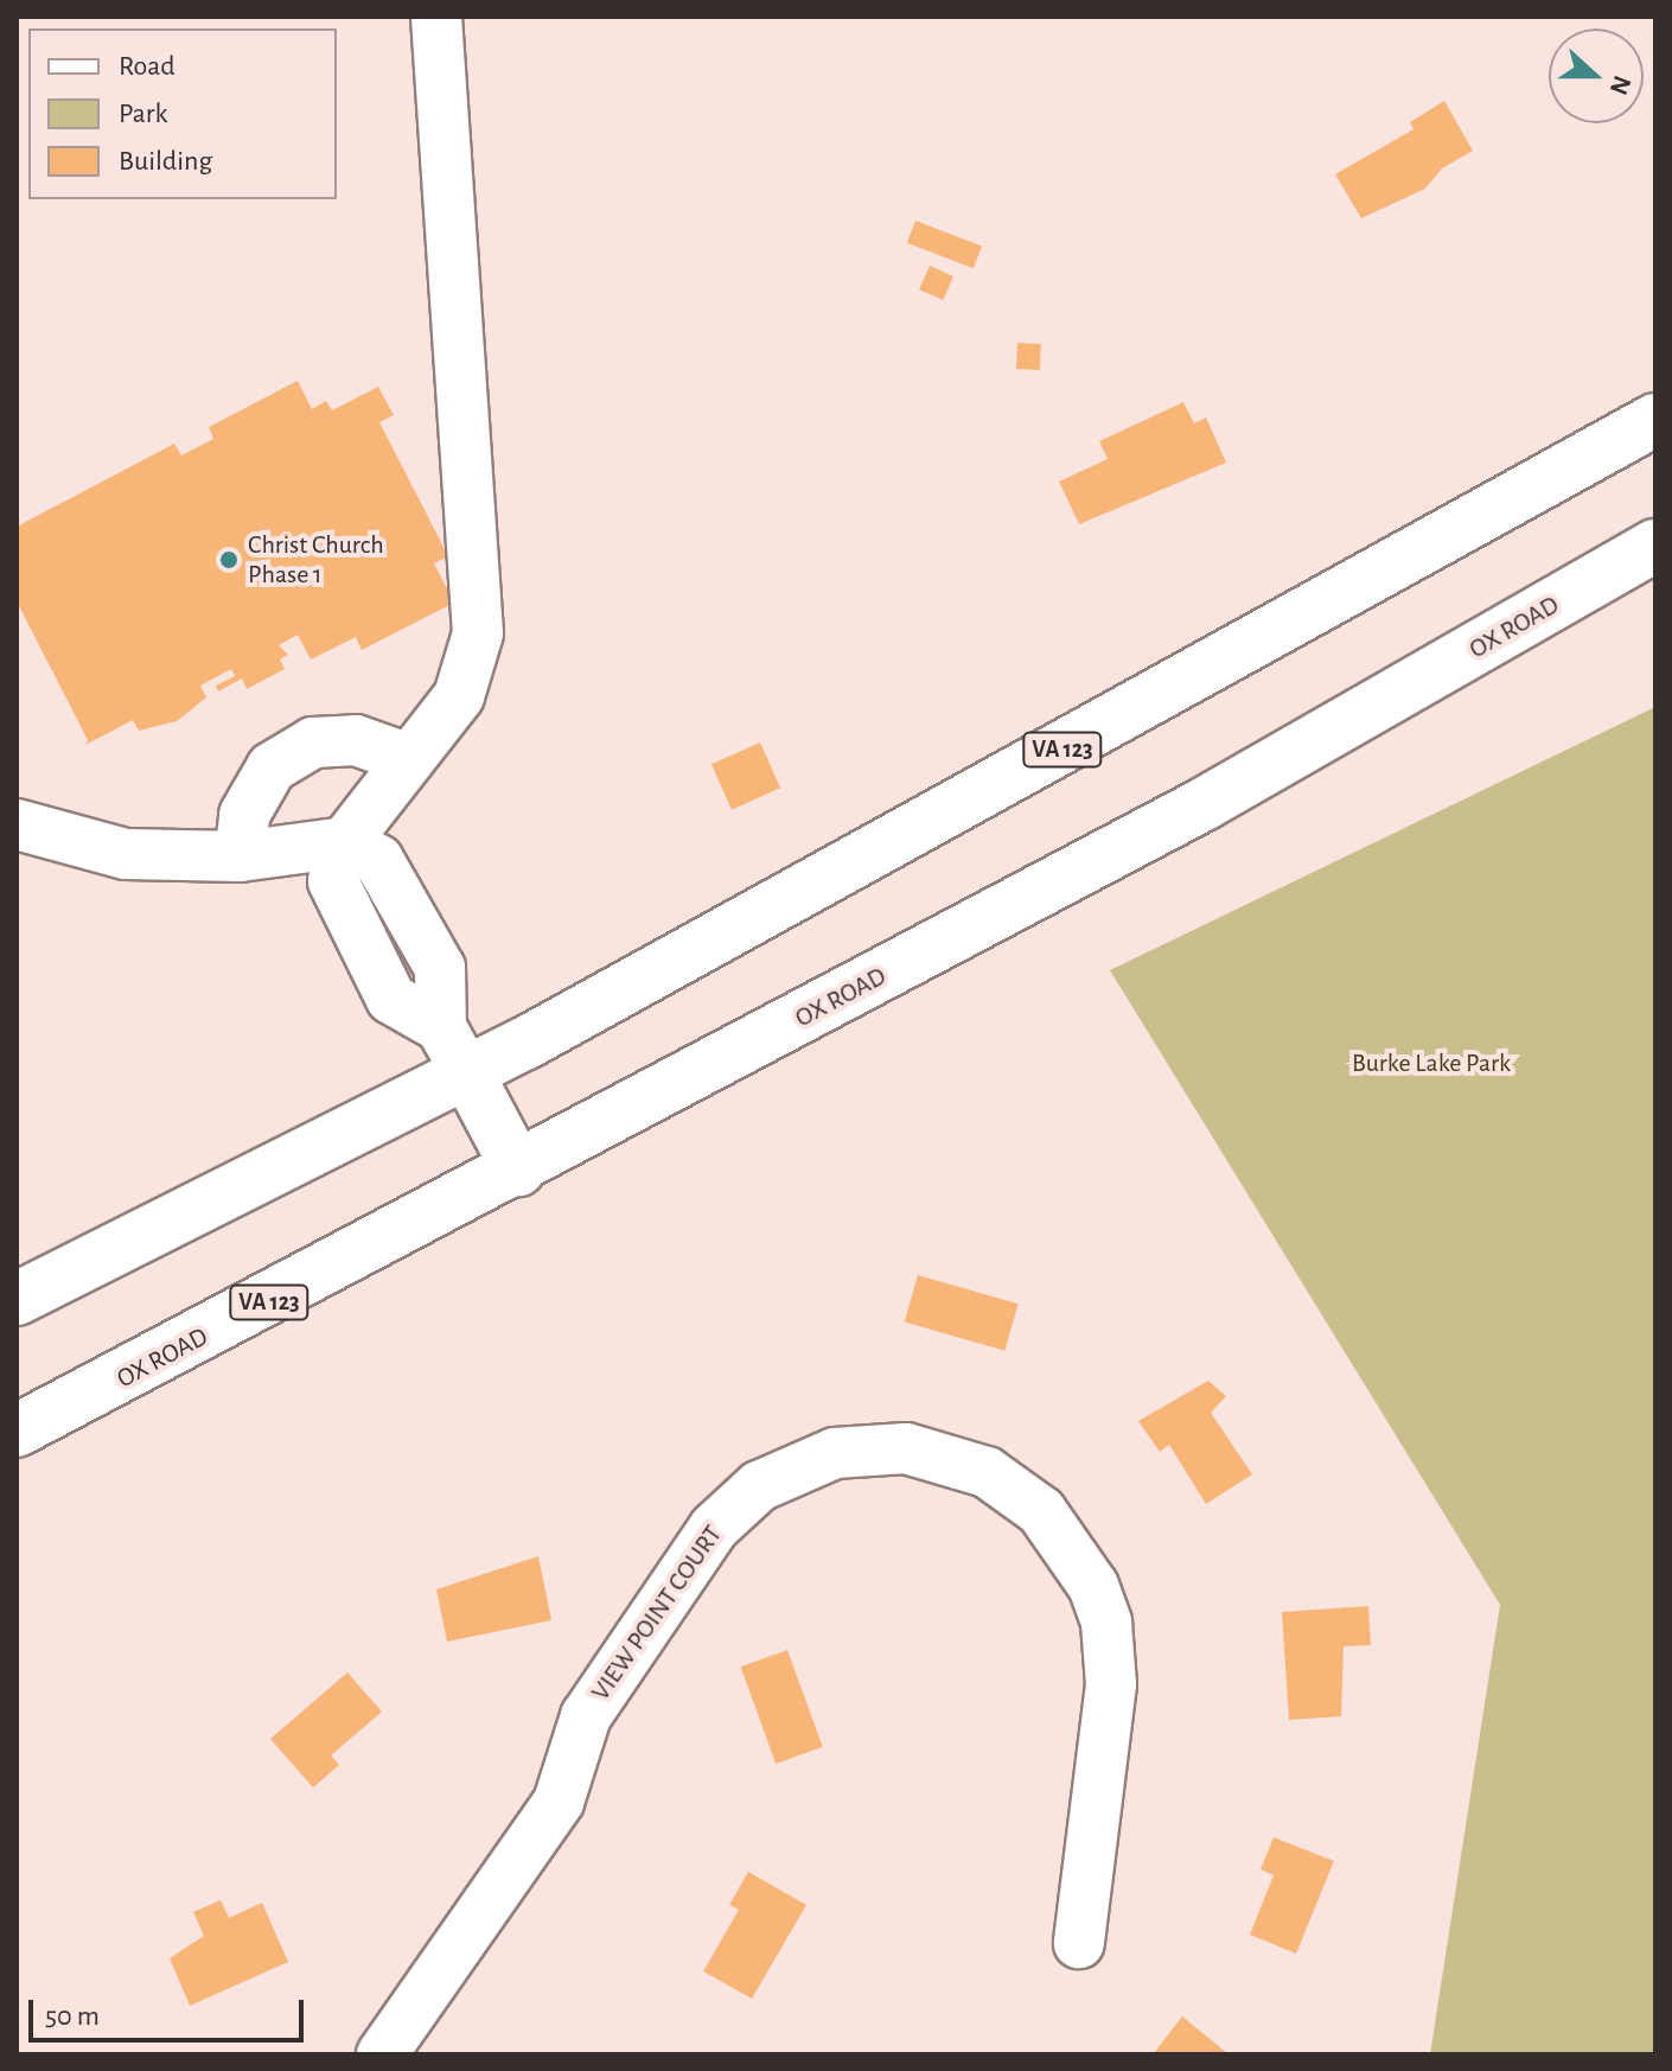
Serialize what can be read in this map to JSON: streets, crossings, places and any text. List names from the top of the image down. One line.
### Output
{"streets":{"highway":["OX ROAD","VA 123"],"street":["VIEW POINT COURT"]},"parks":["Burke Lake Park"],"places":["Christ Church Phase 1"],"legend":["Road","Park","Building"],"scale_bar":"50 m","north":"right"}
